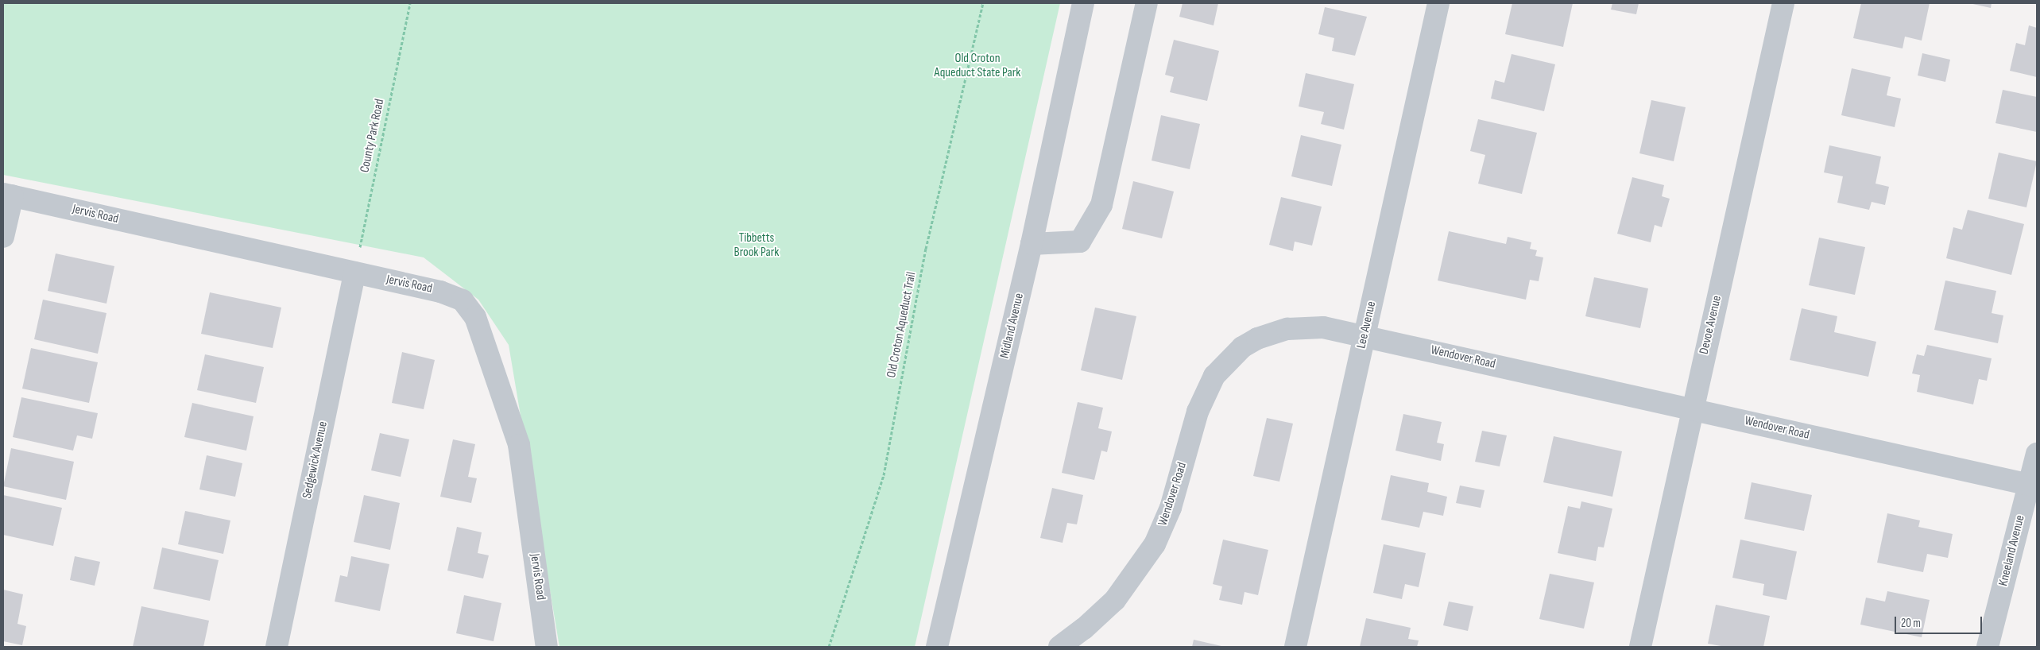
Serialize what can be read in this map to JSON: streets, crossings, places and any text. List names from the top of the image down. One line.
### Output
{"streets":{"street":["Jervis Road","Lee Avenue","Devoe Avenue","Midland Avenue","Wendover Road","Sedgewick Avenue","Kneeland Avenue"],"path":["County Park Road","Old Croton Aqueduct Trail"]},"crossings":[["County Park Road","Jervis Road"],["County Park Road","Sedgewick Avenue"],["Jervis Road","Sedgewick Avenue"],["Lee Avenue","Wendover Road"],["Devoe Avenue","Wendover Road"],["Wendover Road","Kneeland Avenue"]],"parks":["Old Croton Aqueduct State Park","Tibbetts Brook Park"],"scale_bar":"20 m"}
